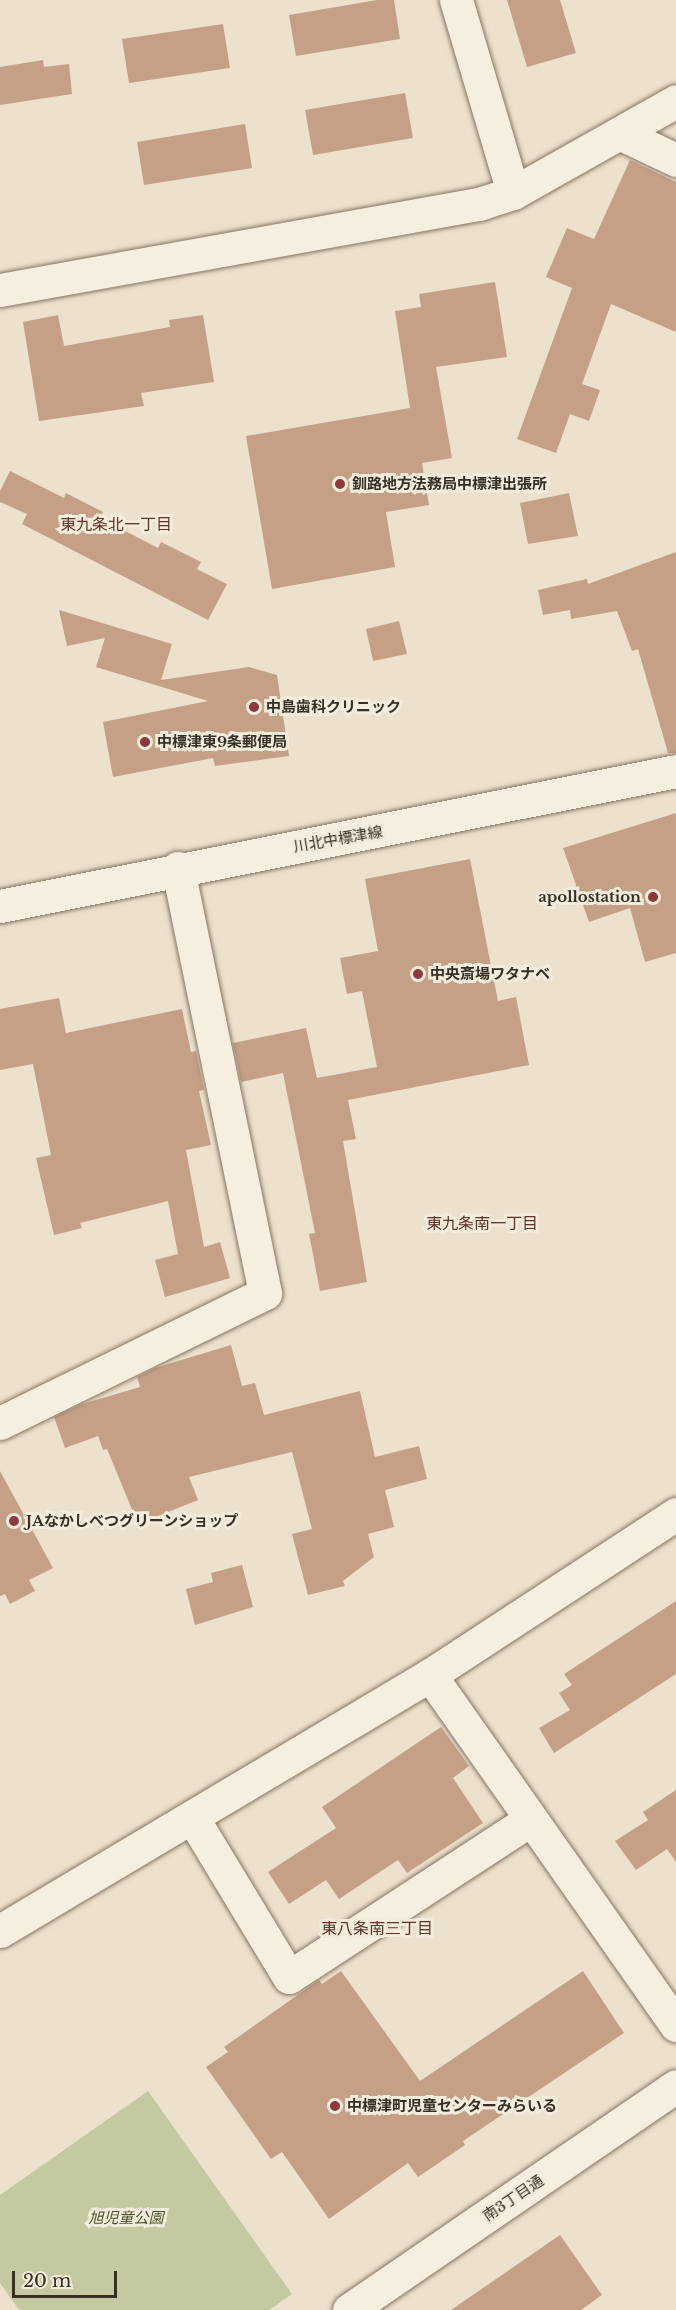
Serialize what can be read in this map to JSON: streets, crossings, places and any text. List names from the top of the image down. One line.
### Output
{"streets":{"street":["川北中標津線","南3丁目通"]},"districts":["東九条北一丁目","東九条南一丁目","東八条南三丁目"],"parks":["旭児童公園"],"places":["釧路地方法務局中標津出張所","中島歯科クリニック","中標津東9条郵便局","apollostation","中央斎場ワタナベ","JAなかしべつグリーンショップ","中標津町児童センターみらいる"],"scale_bar":"20 m"}
